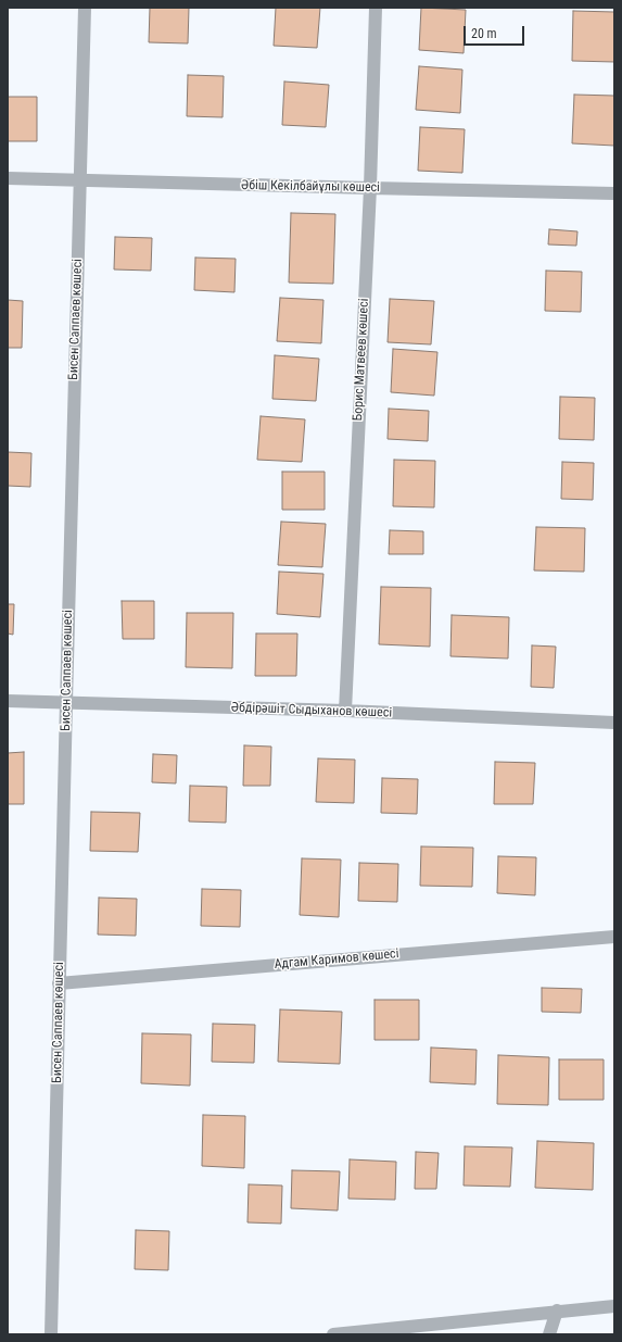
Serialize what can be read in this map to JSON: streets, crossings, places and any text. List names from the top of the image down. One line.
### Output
{"streets":{"street":["Әбіш Кекілбайұлы көшесі","Бисен Саппаев көшесі","Борис Матвеев көшесі","Әбдірәшіт Сыдыханов көшесі","Адгам Каримов көшесі"]},"crossings":[["Әбіш Кекілбайұлы көшесі","Бисен Саппаев көшесі"],["Әбіш Кекілбайұлы көшесі","Борис Матвеев көшесі"],["Бисен Саппаев көшесі","Әбдірәшіт Сыдыханов көшесі"],["Бисен Саппаев көшесі","Адгам Каримов көшесі"],["Борис Матвеев көшесі","Әбдірәшіт Сыдыханов көшесі"]],"scale_bar":"20 m"}
